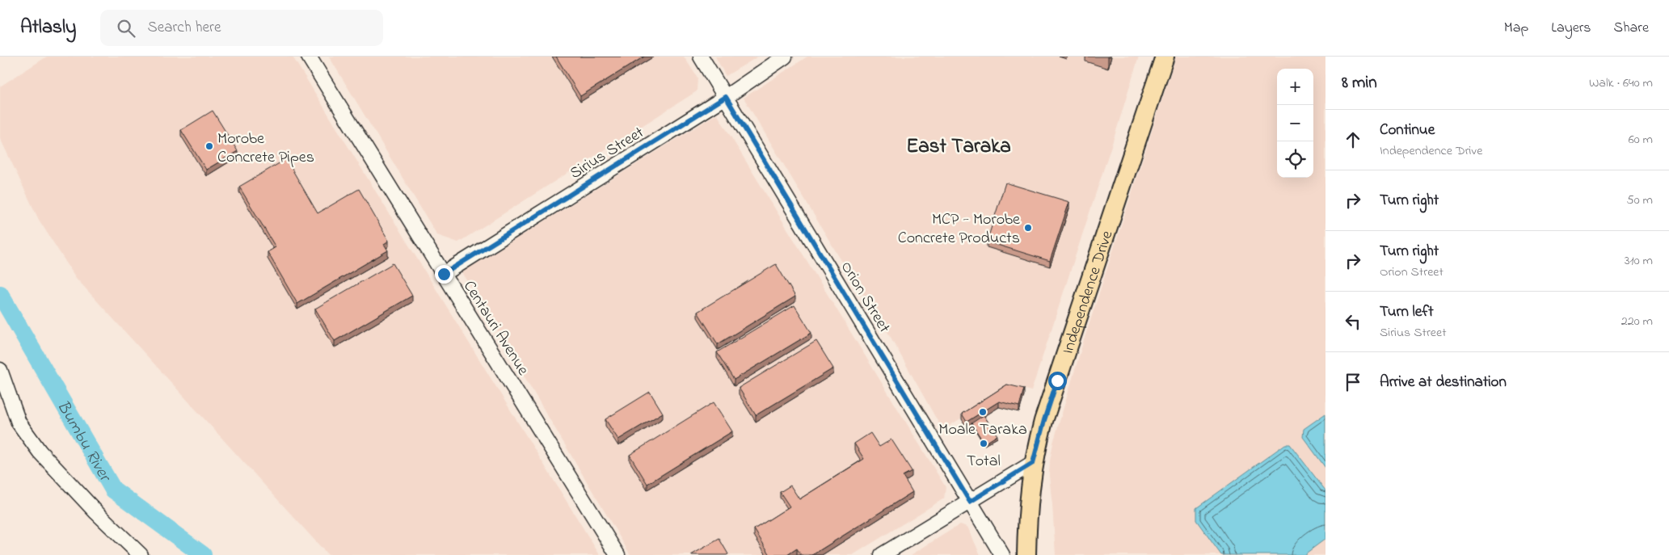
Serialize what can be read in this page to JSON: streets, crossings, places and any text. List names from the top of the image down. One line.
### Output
{"streets":{"main road":["Independence Drive"],"street":["Sirius Street","Orion Street","Centauri Avenue"]},"crossings":[["Sirius Street","Orion Street"],["Sirius Street","Centauri Avenue"]],"districts":["East Taraka"],"water":["Bumbu River"],"places":["Morobe Concrete Pipes","MCP - Morobe Concrete Products","Moale Taraka","Total"],"page":{"header":"Atlasly","search":"Search here","nav":["Map","Layers","Share"],"heading":["8 min","Walk · 640 m"],"map_buttons":["+","−"],"list":[["Continue","Independence Drive","60 m"],["Turn right","50 m"],["Turn right","Orion Street","310 m"],["Turn left","Sirius Street","220 m"],"Arrive at destination"]}}
